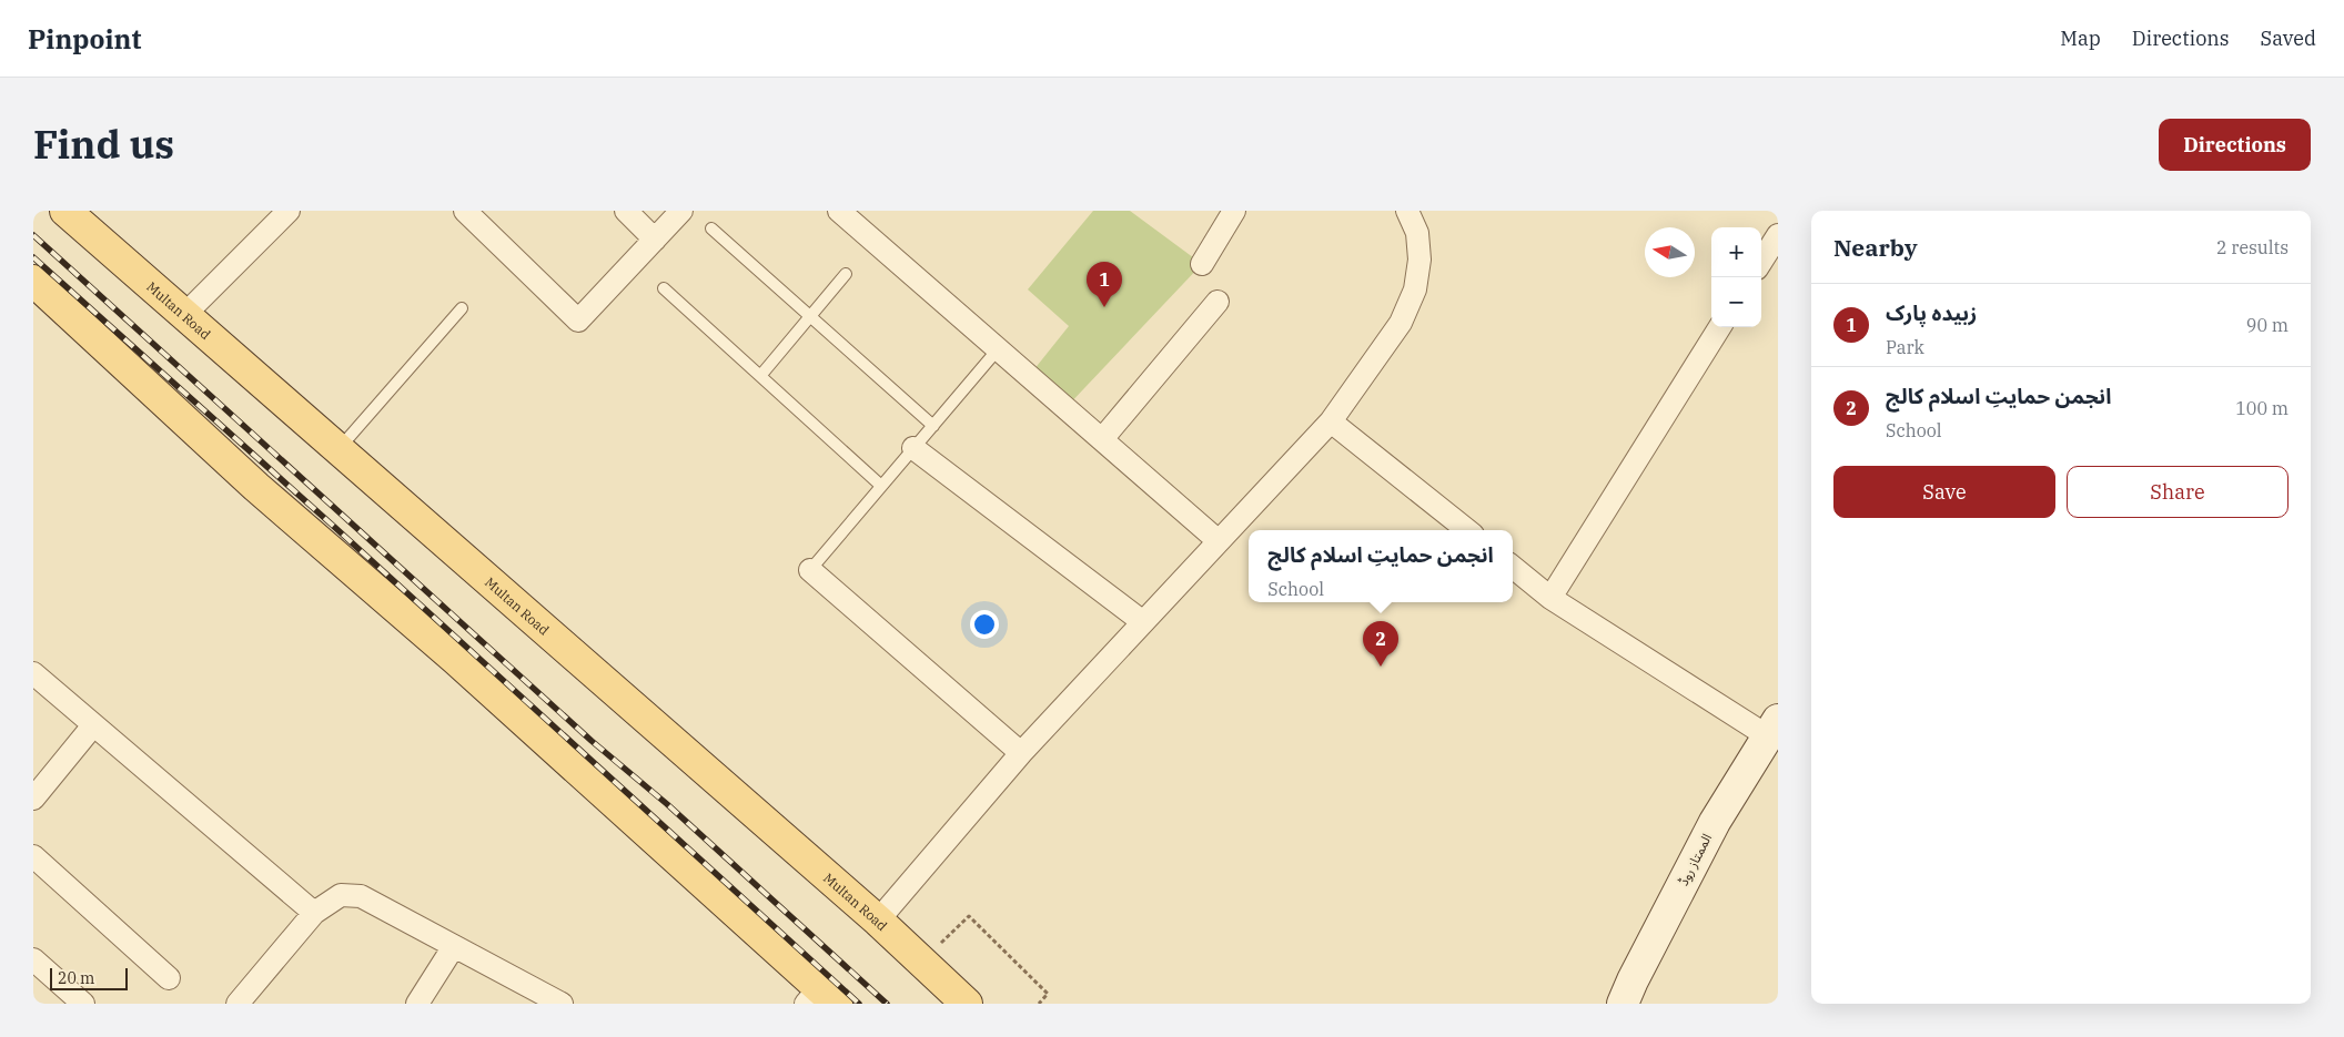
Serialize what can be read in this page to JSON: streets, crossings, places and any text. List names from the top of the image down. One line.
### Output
{"streets":{"main road":["Multan Road","الممتاز روڈ"]},"scale_bar":"20 m","north":"left","page":{"header":"Pinpoint","nav":["Map","Directions","Saved"],"title":"Find us","buttons":["Directions",["Save","Share"]],"heading":["Nearby","2 results"],"map_buttons":["+","−"],"pins":["1","2"],"list":[{"mark":"1","name":"زبیدہ پارک","note":"Park","value":"90 m"},{"mark":"2","name":"انجمن حمایتِ اسلام کالج","note":"School","value":"100 m"}],"popup":["انجمن حمایتِ اسلام کالج","School"],"scale":"20 m"}}
